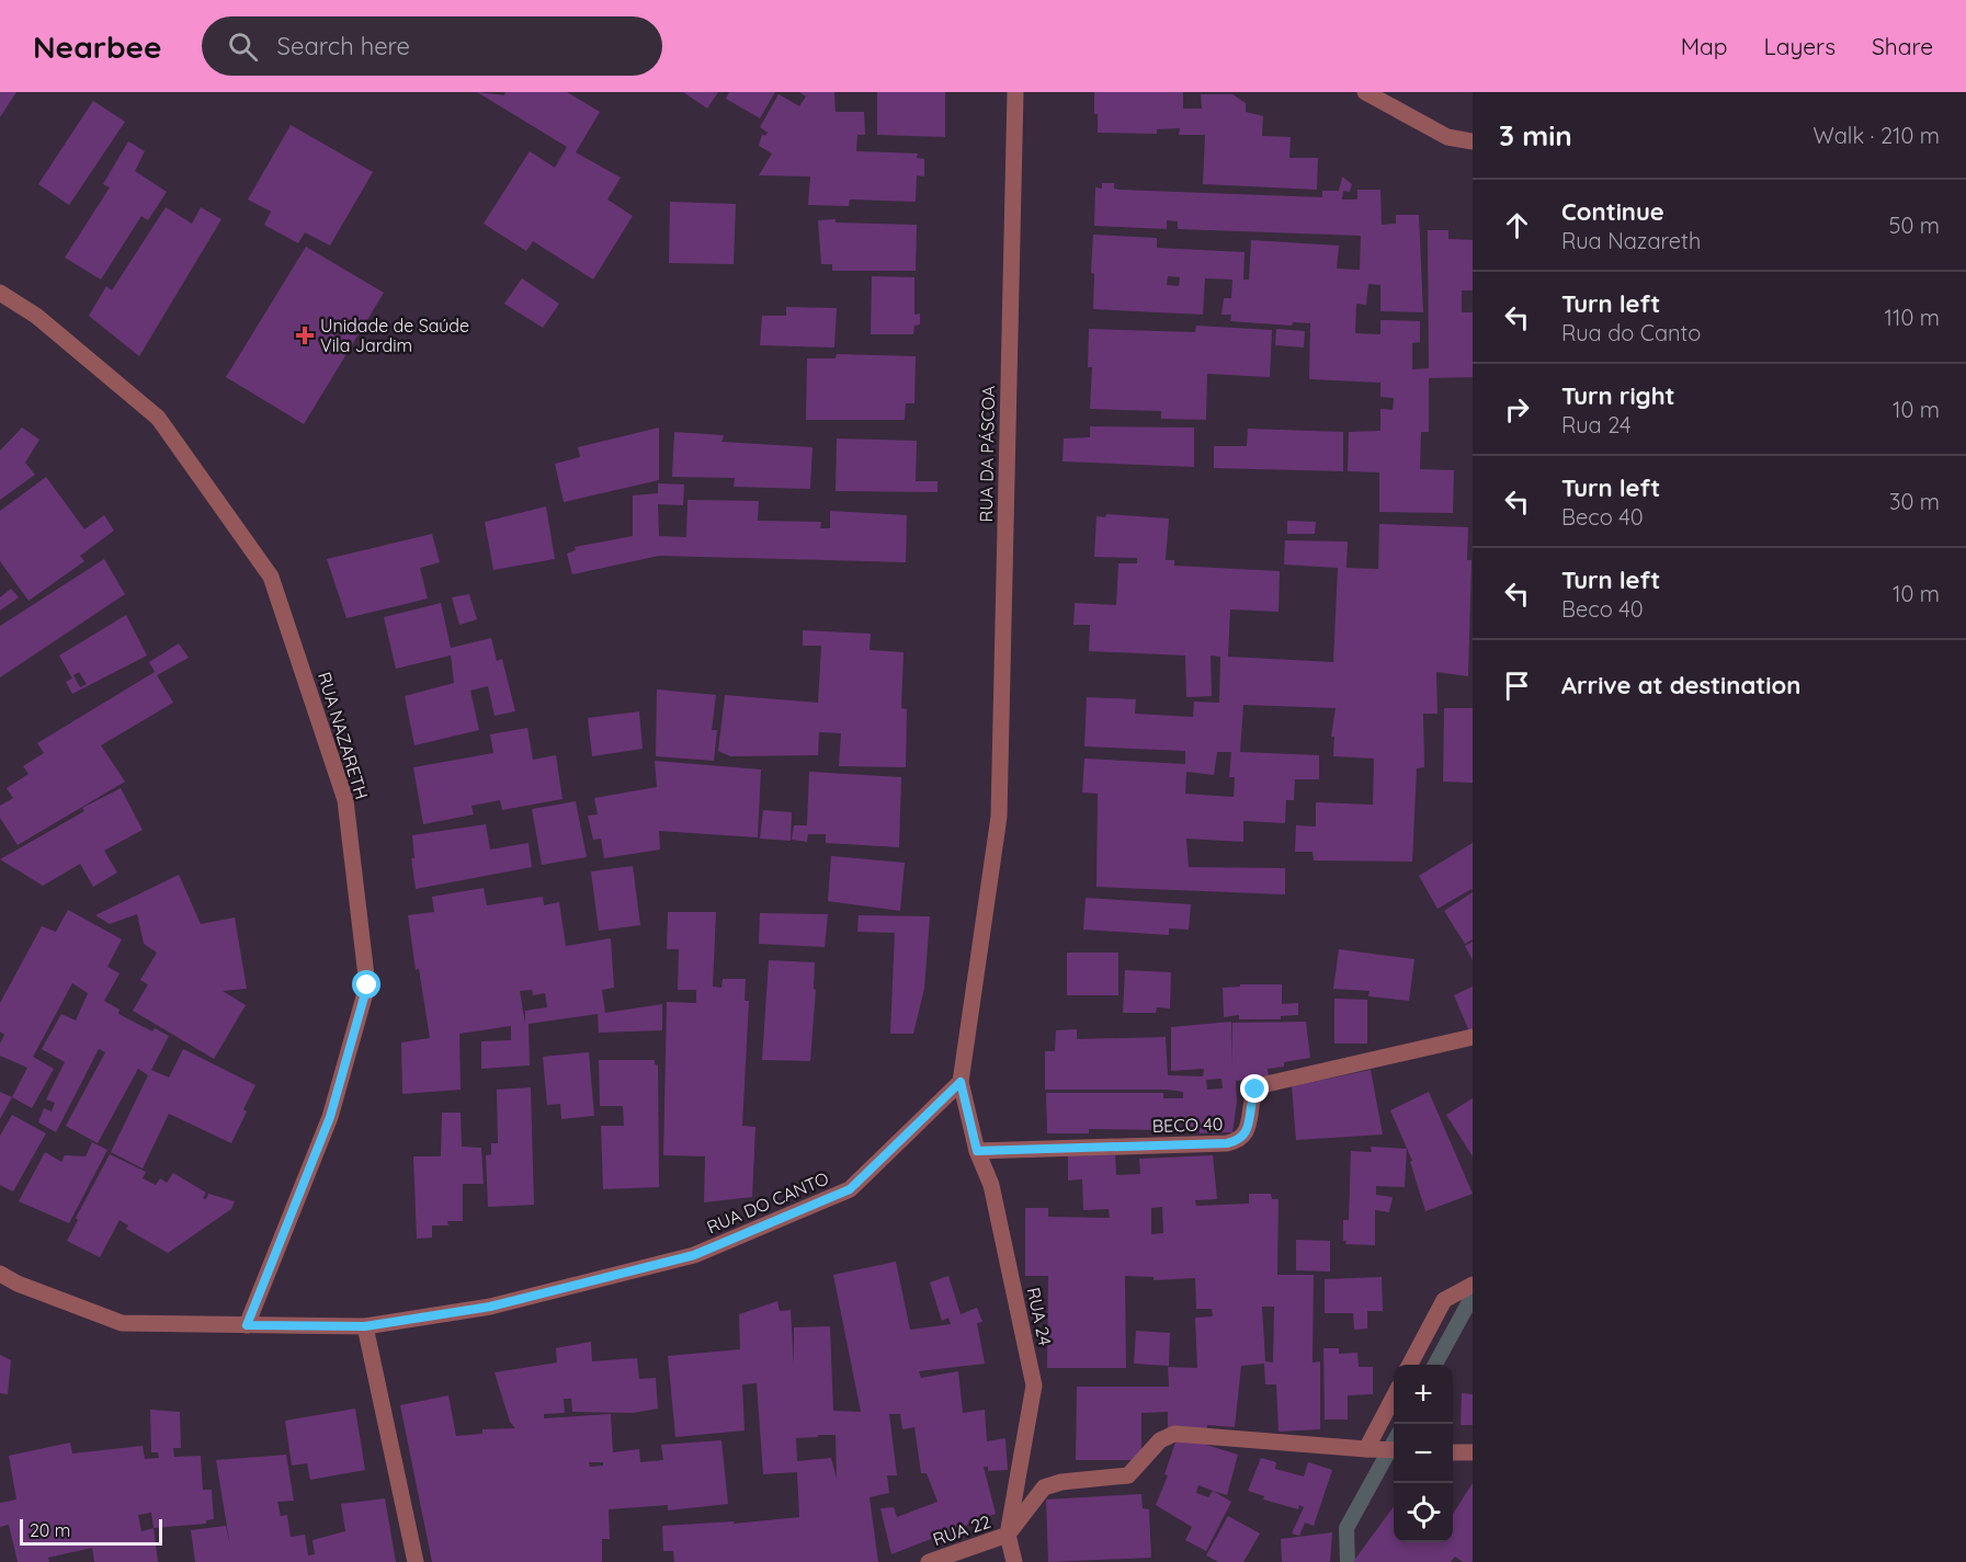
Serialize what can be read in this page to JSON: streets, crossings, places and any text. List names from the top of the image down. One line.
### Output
{"streets":{"street":["RUA DA PÁSCOA","RUA NAZARETH","BECO 40","RUA DO CANTO","RUA 24","RUA 22"]},"crossings":[["RUA DA PÁSCOA","RUA DO CANTO"],["RUA DA PÁSCOA","RUA 24"],["RUA NAZARETH","RUA DO CANTO"],["BECO 40","RUA 24"],["RUA DO CANTO","RUA 24"],["RUA 24","RUA 22"]],"places":{"health":["Unidade de Saúde Vila Jardim"]},"scale_bar":"20 m","page":{"header":"Nearbee","search":"Search here","nav":["Map","Layers","Share"],"heading":["3 min","Walk · 210 m"],"list":[["Continue","Rua Nazareth","50 m"],["Turn left","Rua do Canto","110 m"],["Turn right","Rua 24","10 m"],["Turn left","Beco 40","30 m"],["Turn left","Beco 40","10 m"],"Arrive at destination"],"map_buttons":["+","−"],"scale":"20 m"}}
